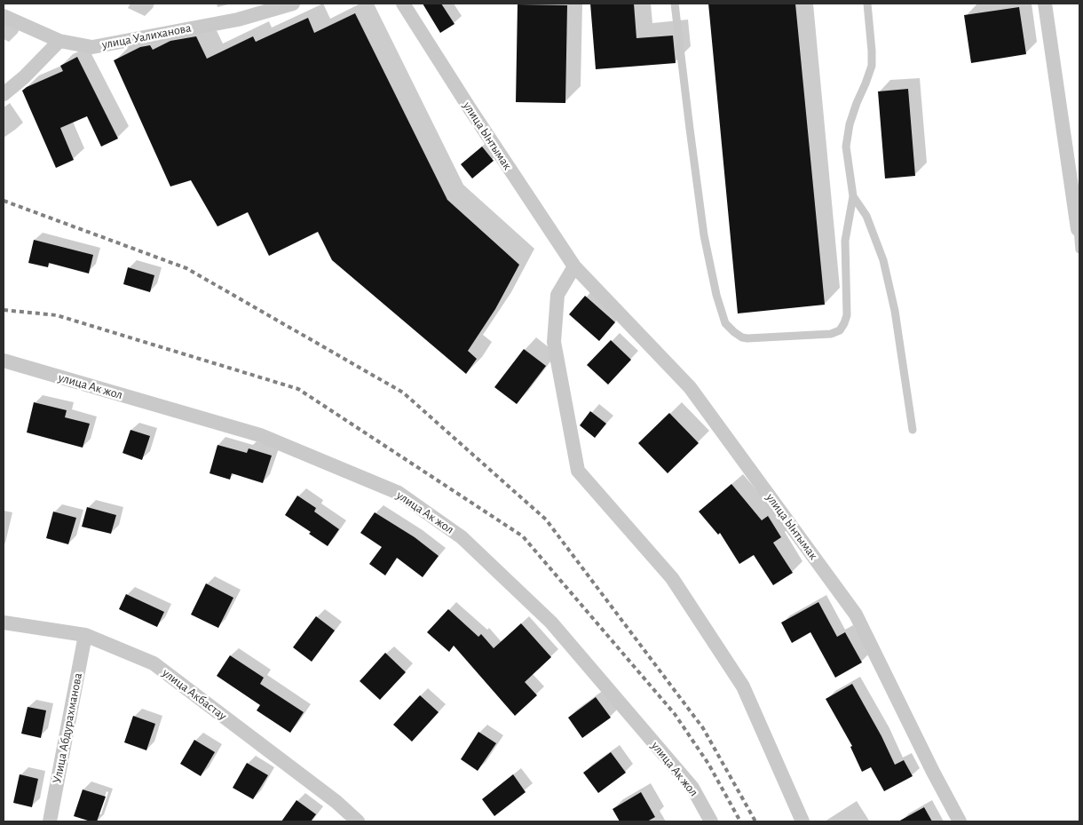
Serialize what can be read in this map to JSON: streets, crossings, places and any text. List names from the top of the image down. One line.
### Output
{"streets":{"street":["улица Уалиханова","улица Ынтымак","улица Ак жол","улица Акбастау","Улица Абдурахманова"]},"crossings":[["улица Акбастау","Улица Абдурахманова"]]}
